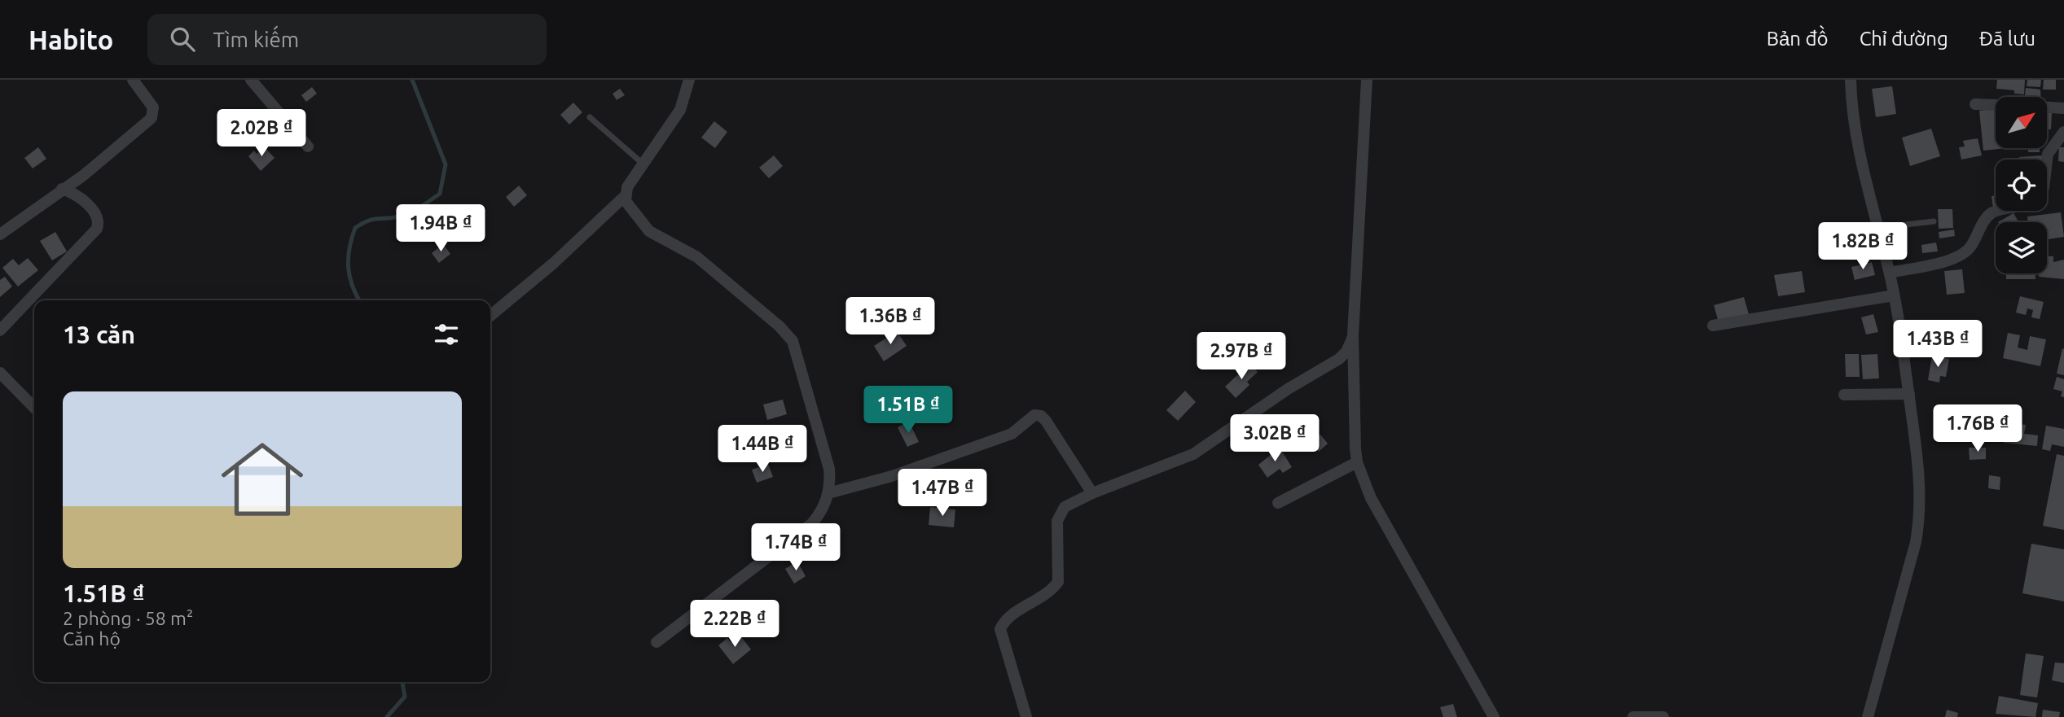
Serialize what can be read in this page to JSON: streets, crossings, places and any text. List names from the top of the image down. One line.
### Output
{"north":"top right","page":{"header":"Habito","search":"Tìm kiếm","nav":["Bản đồ","Chỉ đường","Đã lưu"],"price":["2.02B ₫","1.94B ₫","1.82B ₫","1.36B ₫","1.43B ₫","2.97B ₫","1.51B ₫","1.76B ₫","3.02B ₫","1.44B ₫","1.47B ₫","1.74B ₫","2.22B ₫"],"heading":"13 căn","list":[{"name":"1.51B ₫","note":"2 phòng · 58 m² · Căn hộ"}]}}
